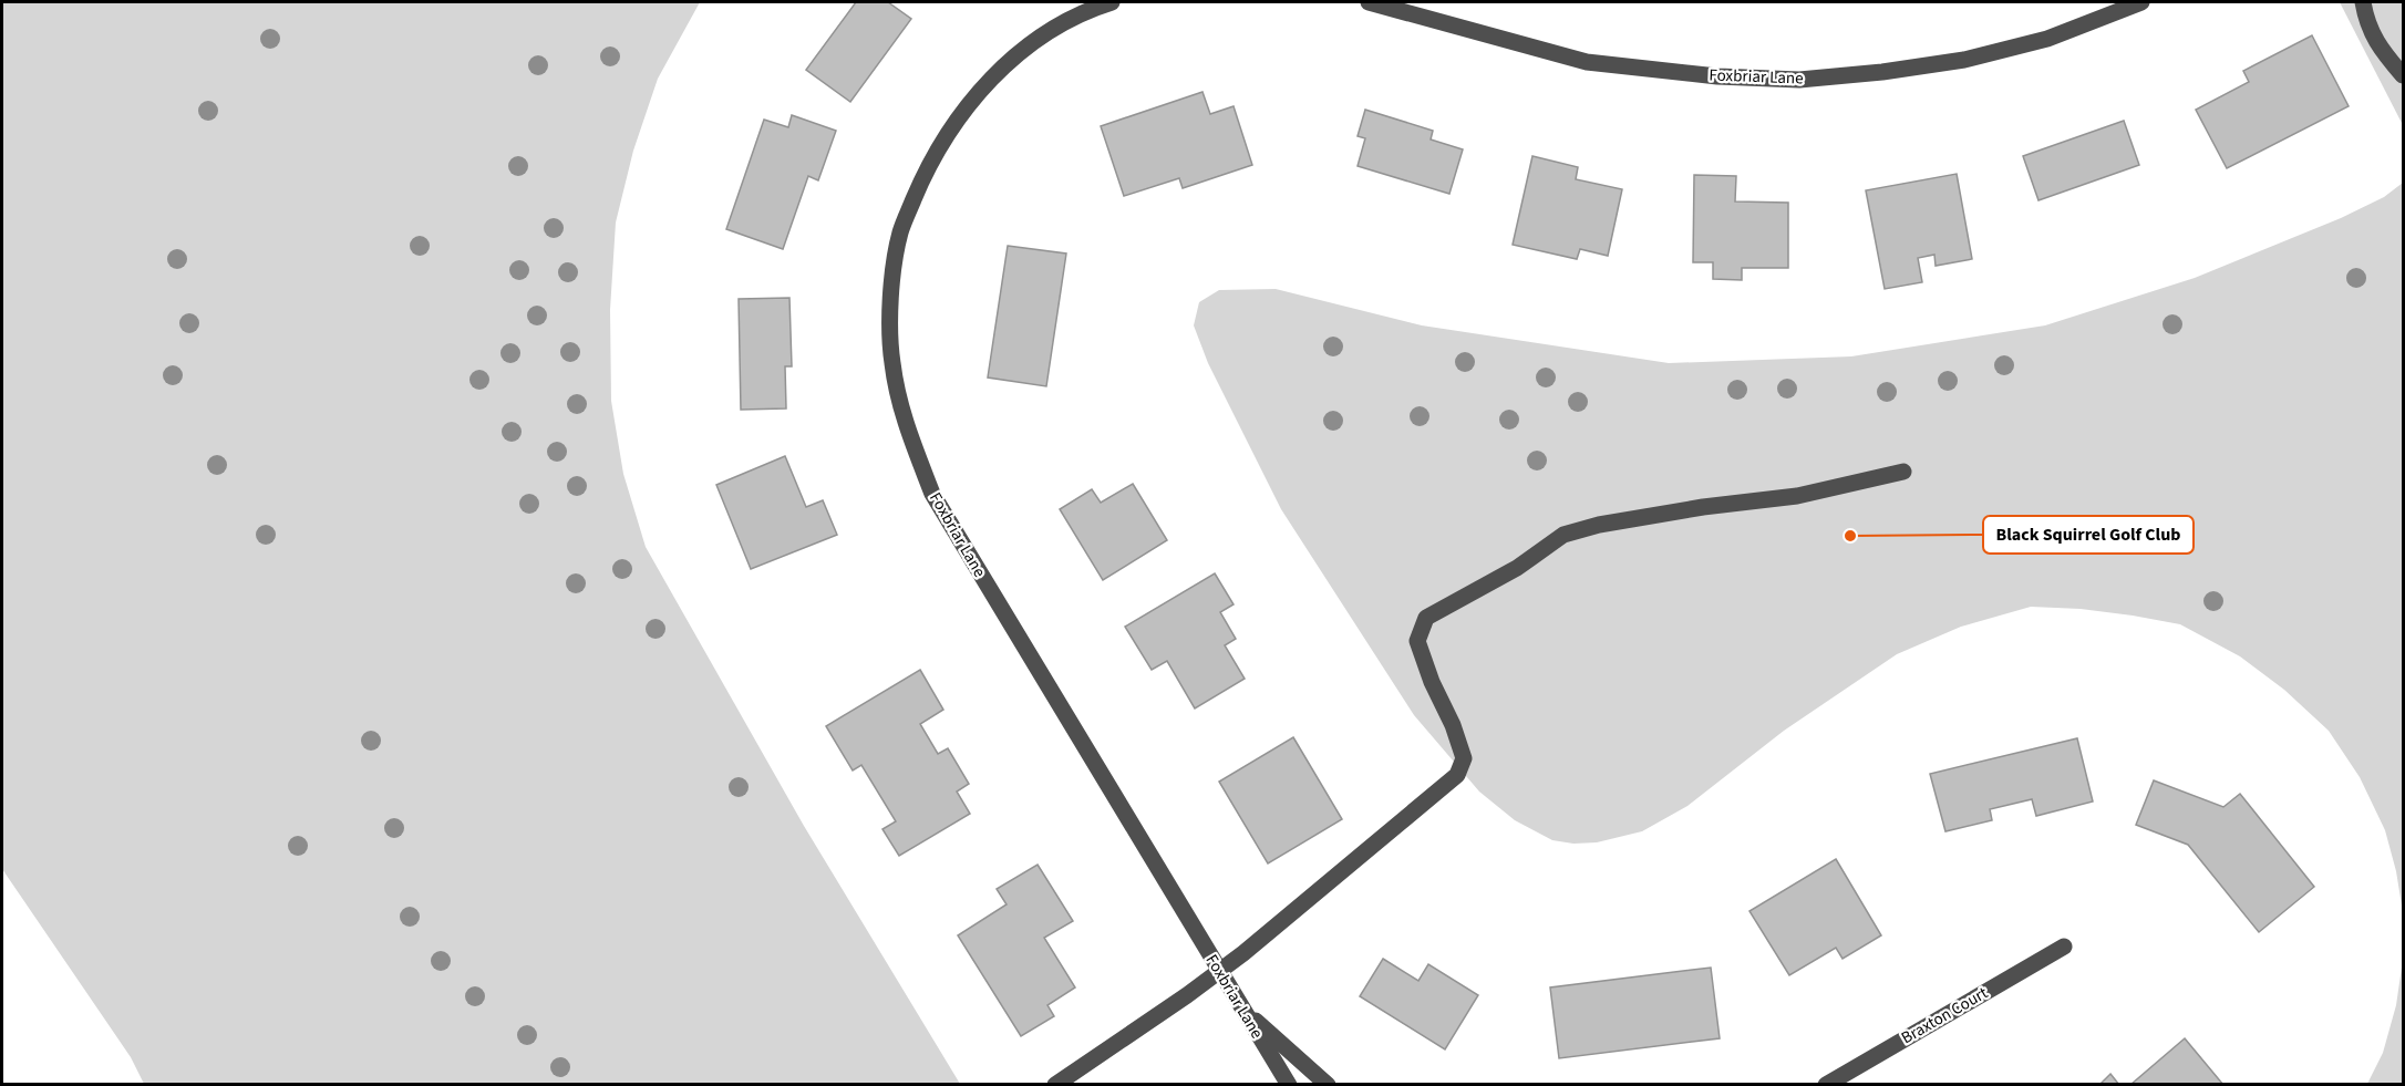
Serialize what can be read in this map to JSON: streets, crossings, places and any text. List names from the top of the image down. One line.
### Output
{"streets":{"street":["Foxbriar Lane","Braxton Court"]},"places":["Black Squirrel Golf Club"]}
